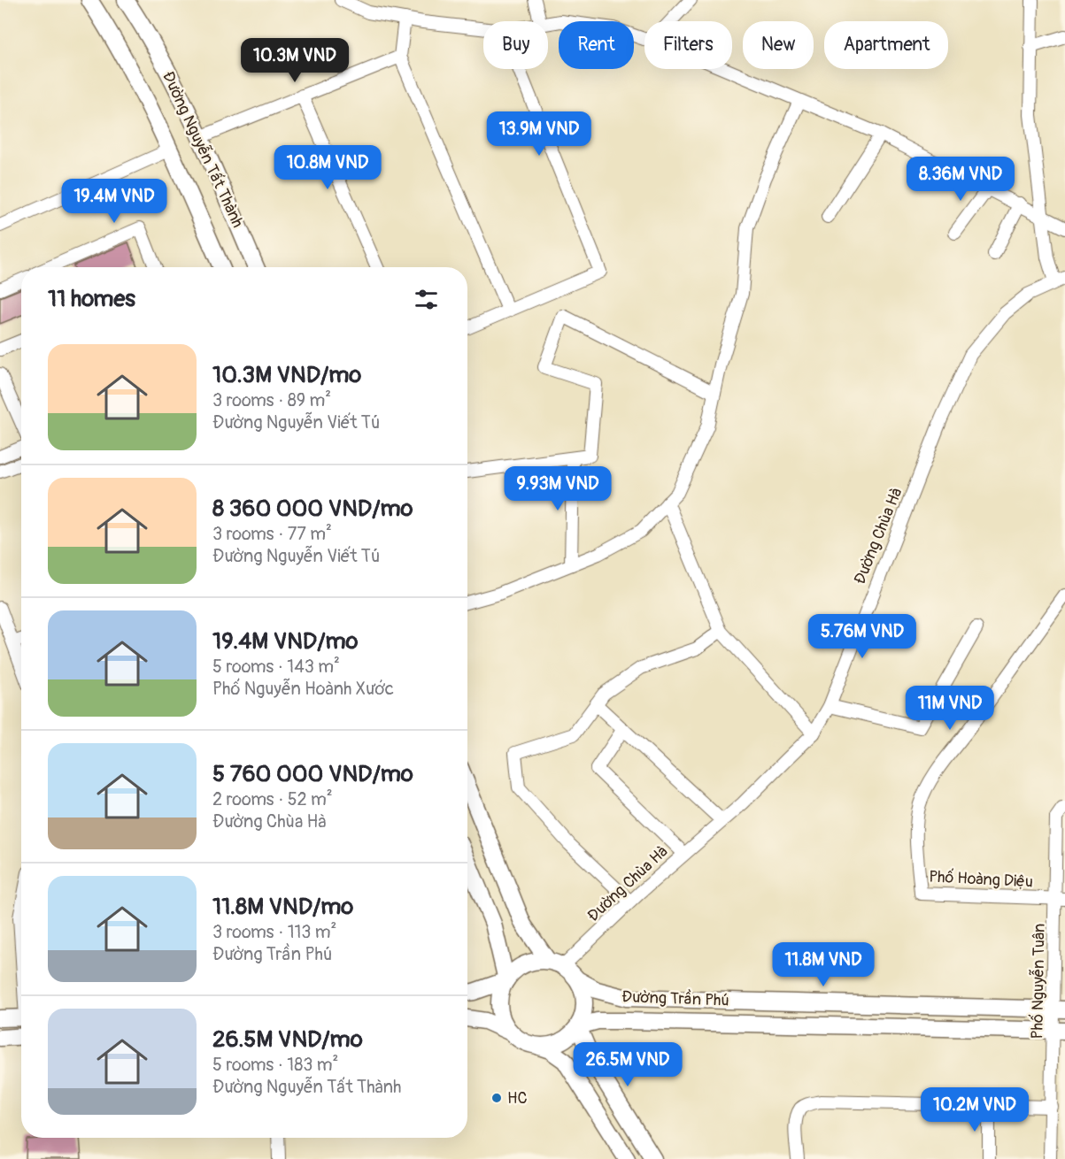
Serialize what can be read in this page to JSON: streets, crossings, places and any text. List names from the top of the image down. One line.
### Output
{"streets":{"main road":["Đường Nguyễn Tất Thành","Đường Trần Phú"],"street":["Đường Chùa Hà","Phố Hoàng Diệu","Phố Nguyễn Tuân"]},"crossings":[["Đường Chùa Hà","Đường Trần Phú"],["Phố Hoàng Diệu","Phố Nguyễn Tuân"],["Phố Nguyễn Tuân","Đường Trần Phú"]],"places":["HC"],"page":{"chip":["Buy","Rent","Filters","New","Apartment"],"price":["10.3M VND","13.9M VND","10.8M VND","8.36M VND","19.4M VND","9.93M VND","5.76M VND","11M VND","11.8M VND","26.5M VND","10.2M VND"],"heading":"11 homes","list":[{"name":"10.3M VND/mo","note":"3 rooms · 89 m² · Đường Nguyễn Viết Tú"},{"name":"8 360 000 VND/mo","note":"3 rooms · 77 m² · Đường Nguyễn Viết Tú"},{"name":"19.4M VND/mo","note":"5 rooms · 143 m² · Phố Nguyễn Hoành Xước"},{"name":"5 760 000 VND/mo","note":"2 rooms · 52 m² · Đường Chùa Hà"},{"name":"11.8M VND/mo","note":"3 rooms · 113 m² · Đường Trần Phú"},{"name":"26.5M VND/mo","note":"5 rooms · 183 m² · Đường Nguyễn Tất Thành"}]}}
